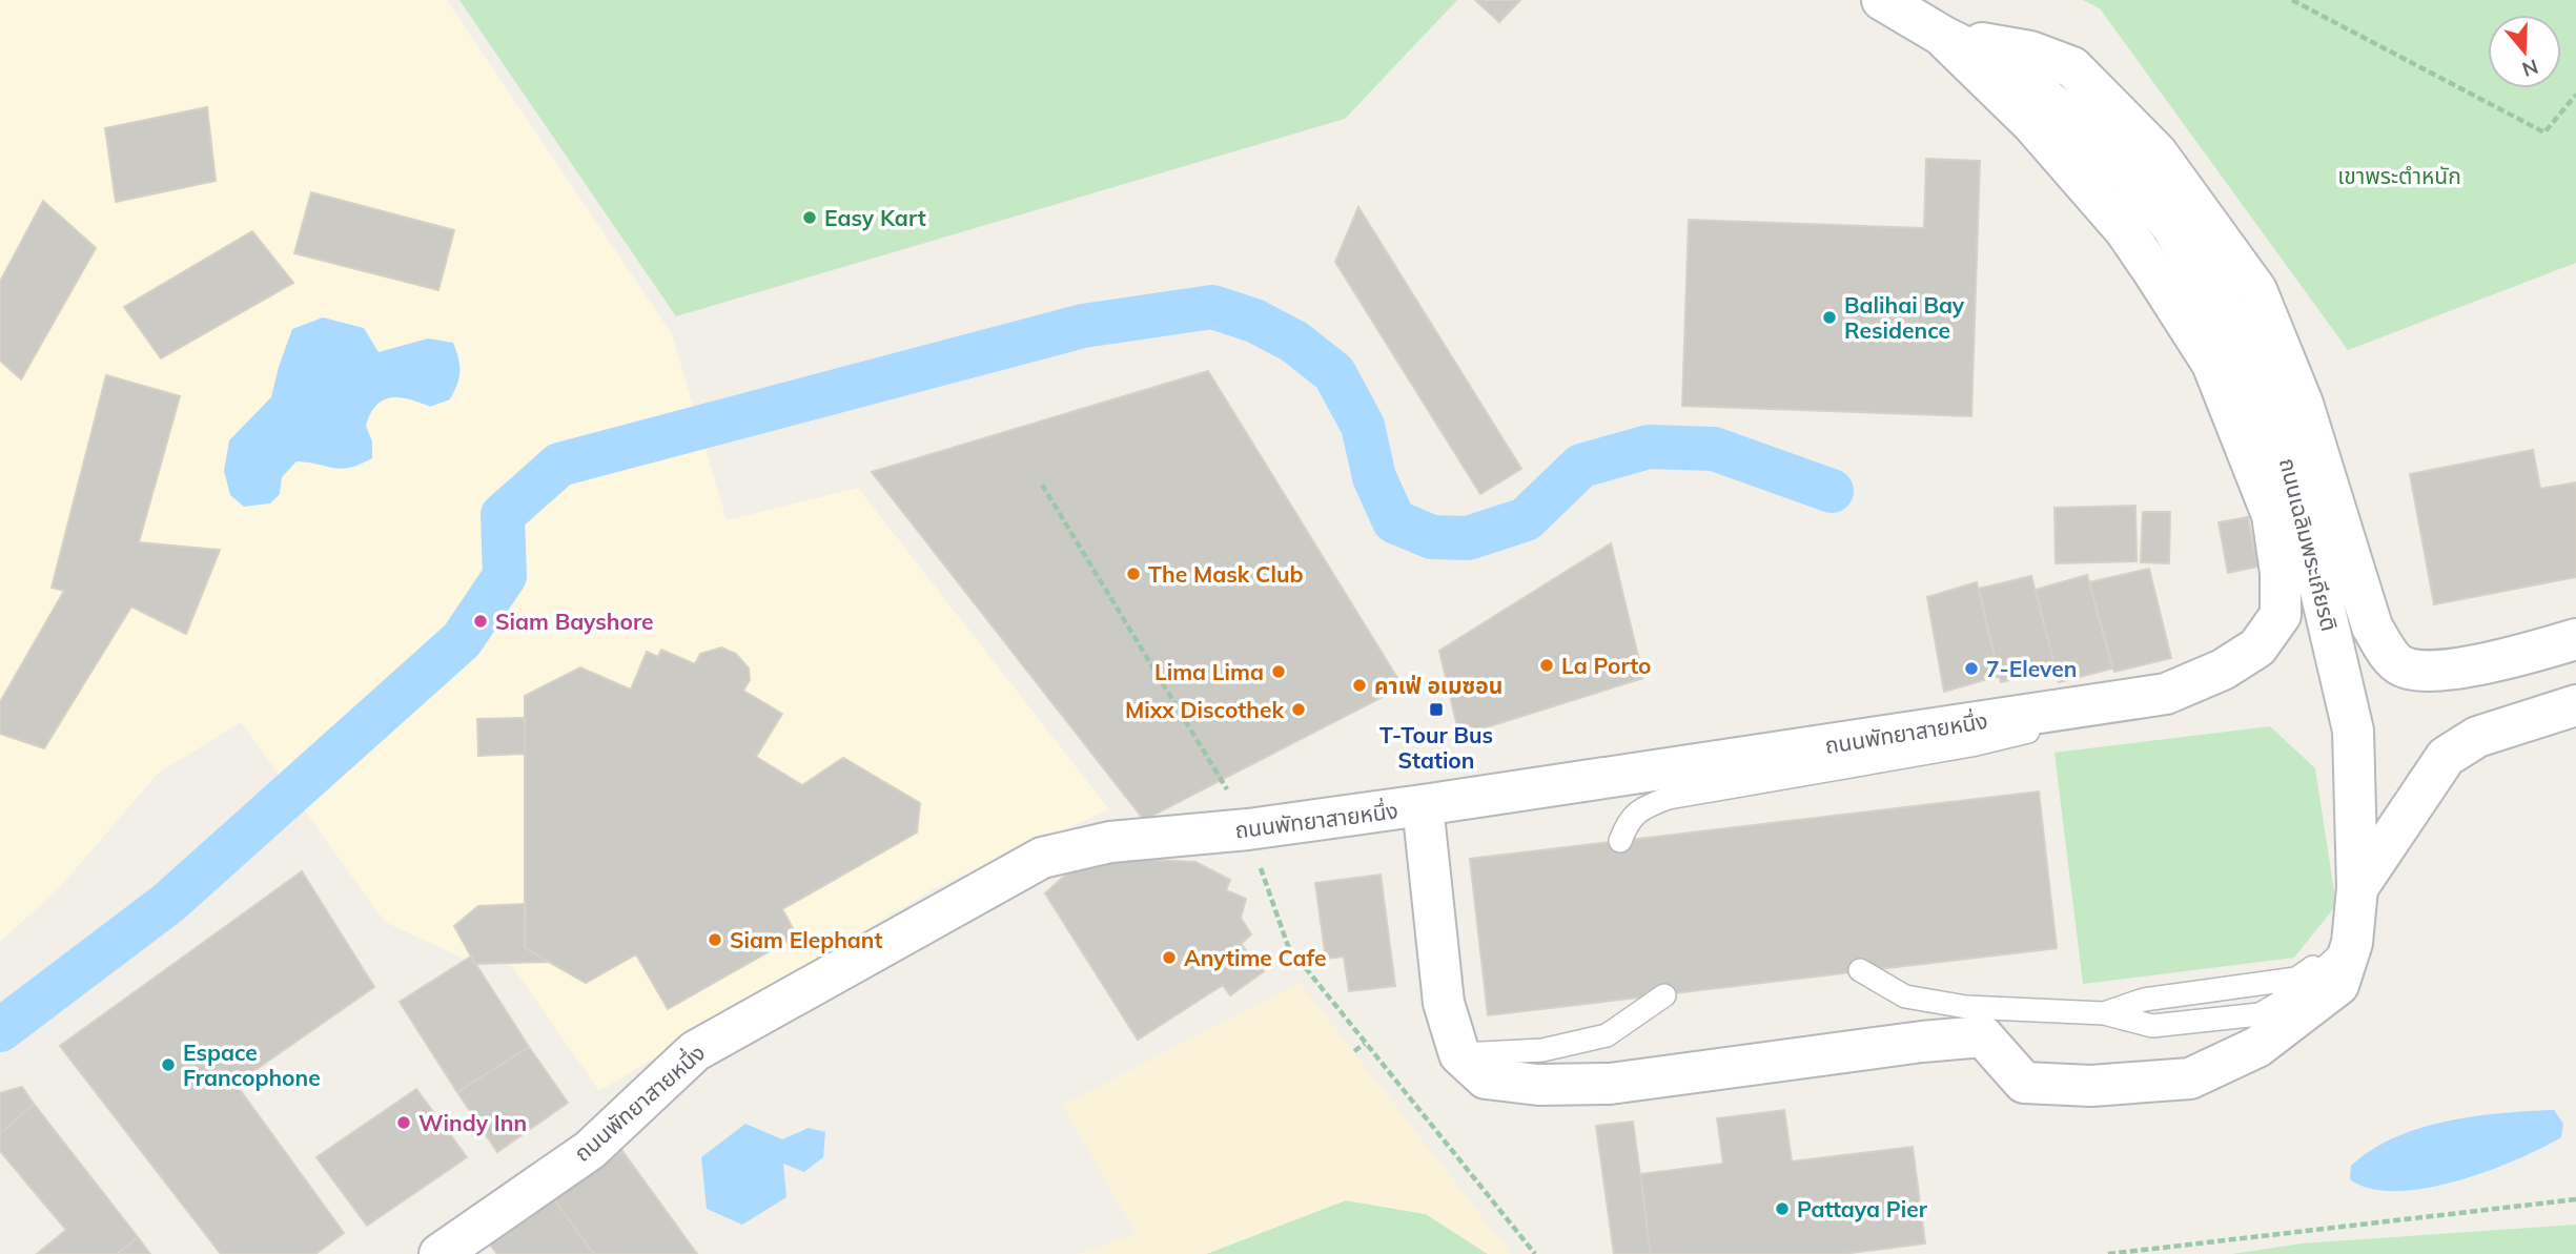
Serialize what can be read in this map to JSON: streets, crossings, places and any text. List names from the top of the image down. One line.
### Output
{"streets":{"street":["ถนนเฉลิมพระเกียรติ","ถนนพัทยาสายหนึ่ง"]},"crossings":[["ถนนเฉลิมพระเกียรติ","ถนนพัทยาสายหนึ่ง"]],"parks":["เขาพระตำหนัก"],"places":{"other":["Easy Kart","Balihai Bay Residence","The Mask Club","Siam Bayshore","La Porto","7-Eleven","Lima Lima","คาเฟ่ อเมซอน","Mixx Discothek","Siam Elephant","Anytime Cafe","Espace Francophone","Windy Inn","Pattaya Pier"],"transit":["T-Tour Bus Station"]},"north":"bottom"}
